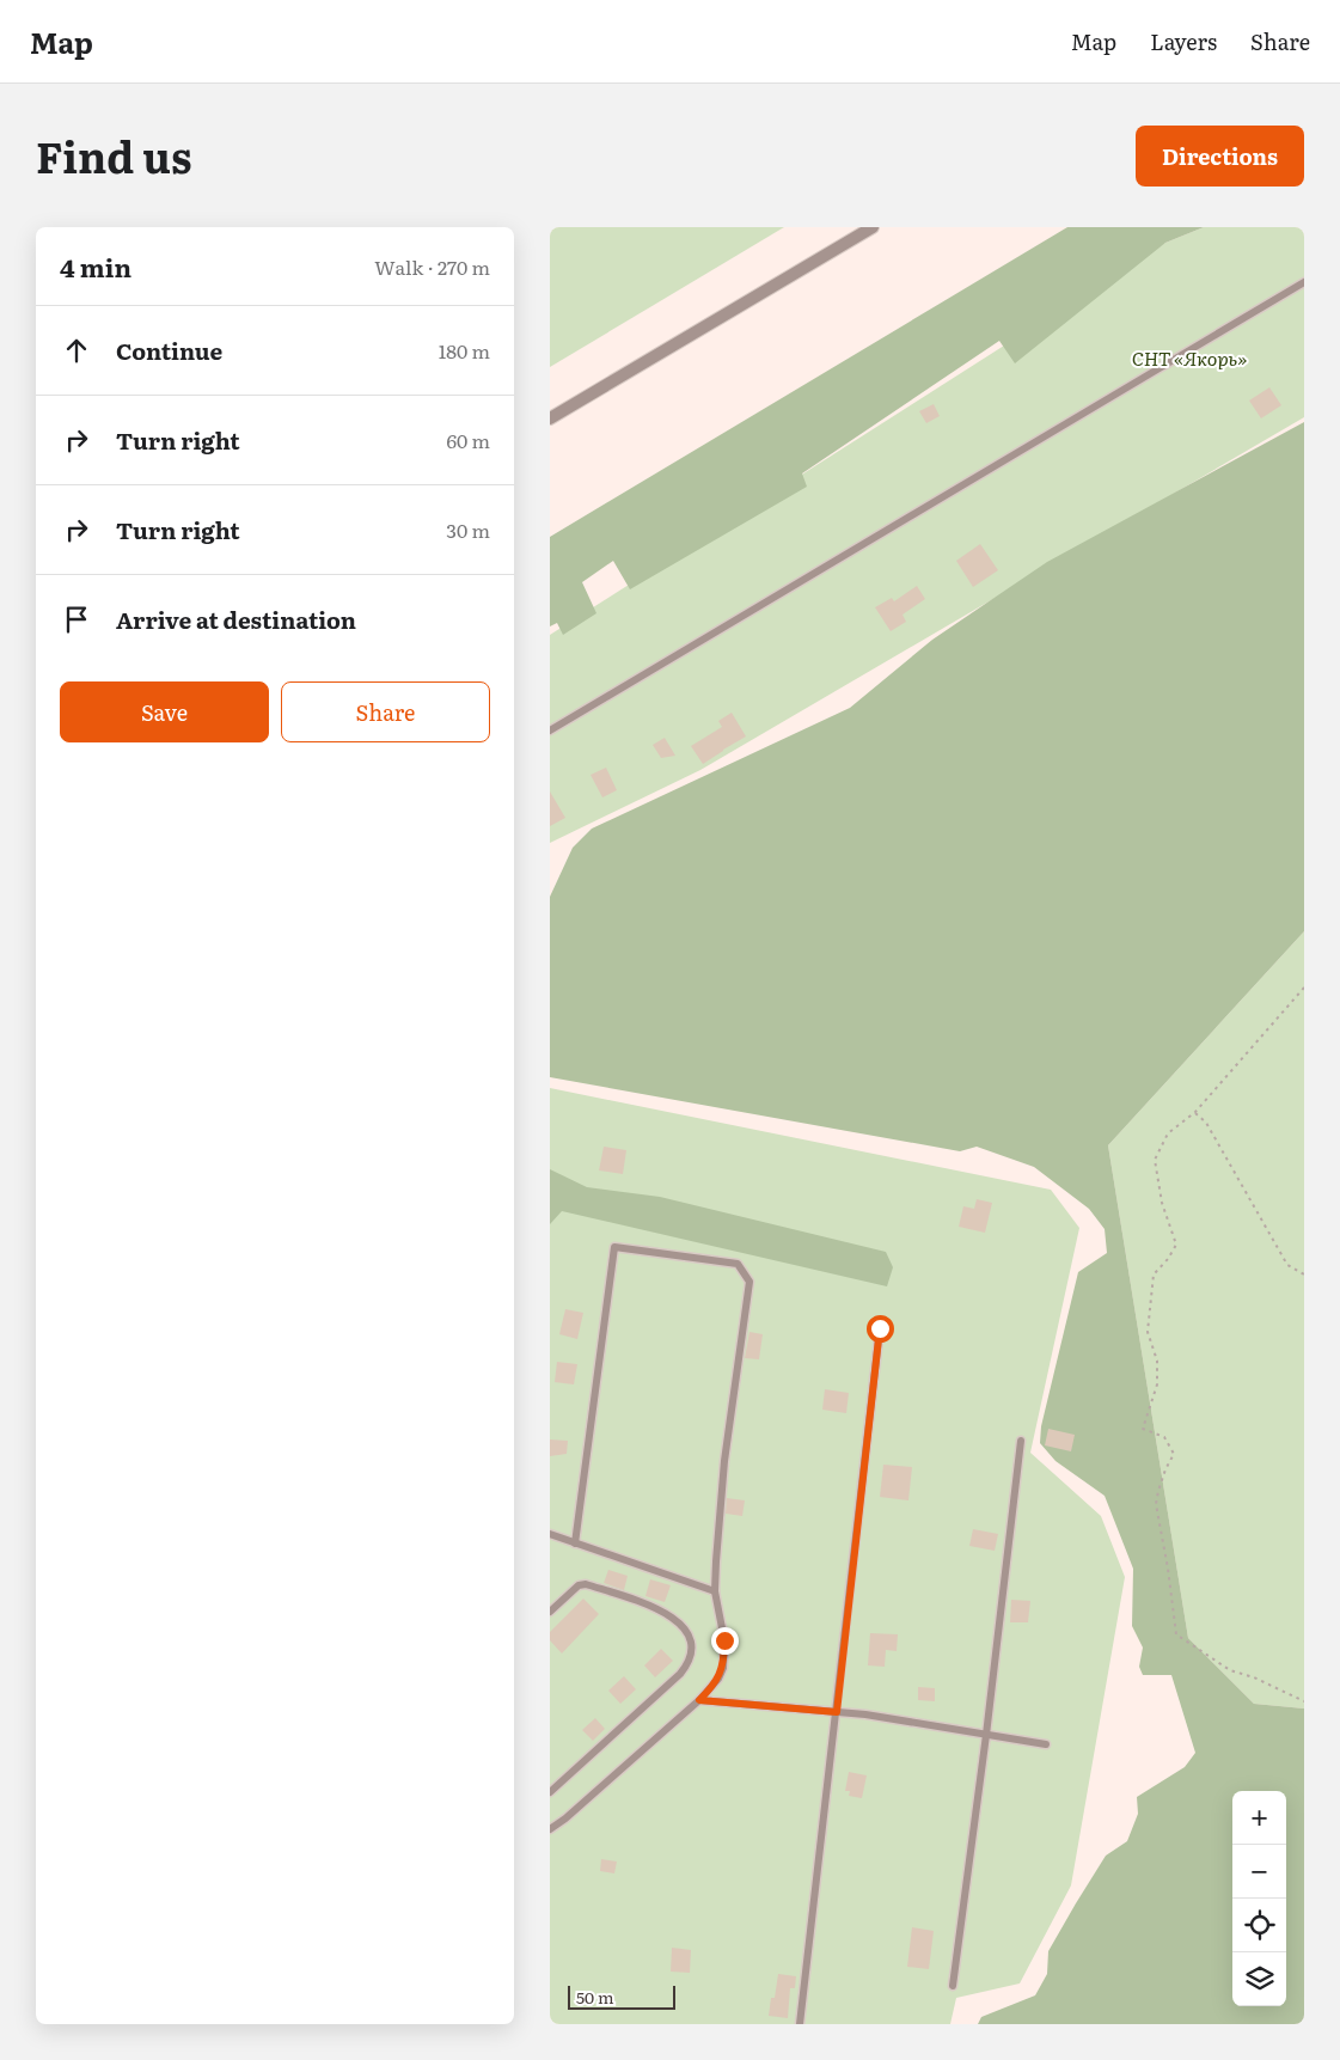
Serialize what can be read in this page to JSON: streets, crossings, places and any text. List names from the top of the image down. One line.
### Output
{"parks":["СНТ «Якорь»"],"scale_bar":"50 m","page":{"header":"Map","nav":["Map","Layers","Share"],"title":"Find us","buttons":["Directions",["Save","Share"]],"heading":["4 min","Walk · 270 m"],"list":[["Continue","180 m"],["Turn right","60 m"],["Turn right","30 m"],"Arrive at destination"],"map_buttons":["+","−"],"scale":"50 m"}}
